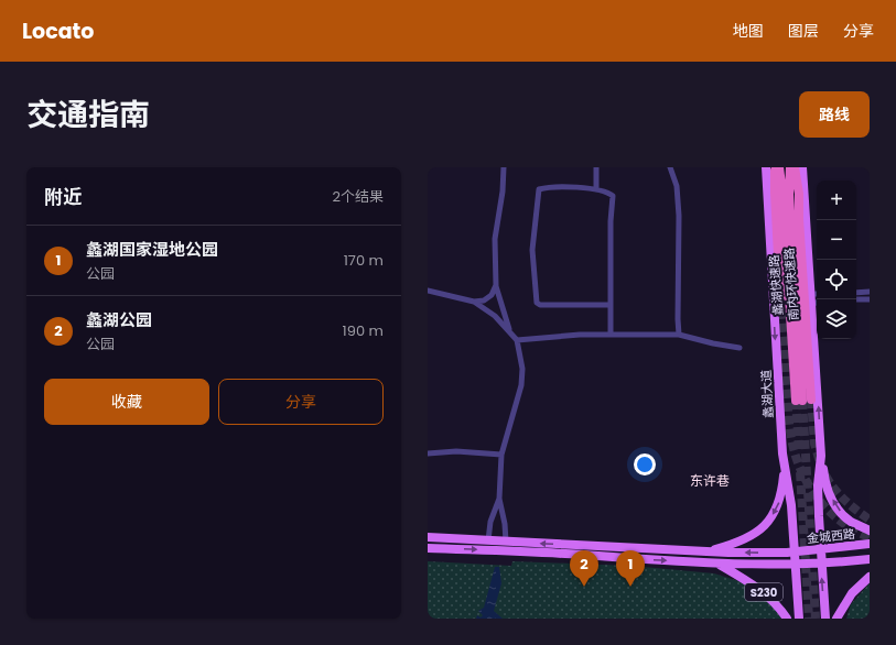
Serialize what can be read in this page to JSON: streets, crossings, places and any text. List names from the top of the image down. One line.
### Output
{"streets":{"highway":["南内环快速路","蠡湖快速路"],"main road":["蠡湖大道","金城西路","S230"]},"crossings":[["南内环快速路","蠡湖快速路"],["蠡湖大道","金城西路"]],"districts":["东许巷"],"page":{"header":"Locato","nav":["地图","图层","分享"],"title":"交通指南","buttons":["路线",["收藏","分享"]],"heading":["附近","2个结果"],"map_buttons":["+","−"],"list":[{"mark":"1","name":"蠡湖国家湿地公园","note":"公园","value":"170 m"},{"mark":"2","name":"蠡湖公园","note":"公园","value":"190 m"}],"pins":["1","2"]}}
